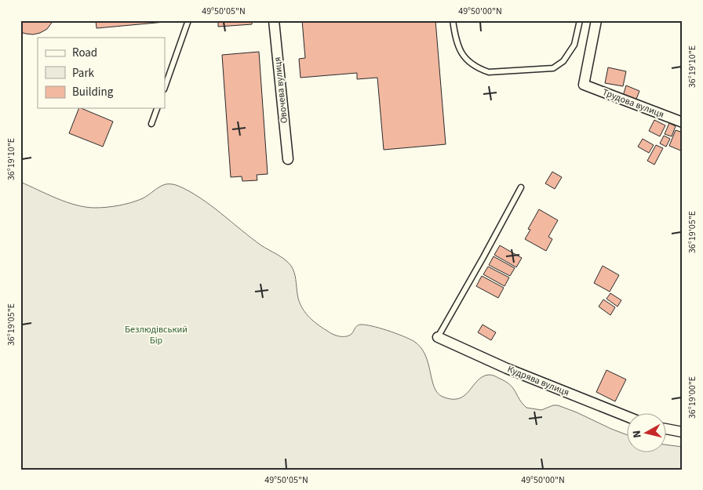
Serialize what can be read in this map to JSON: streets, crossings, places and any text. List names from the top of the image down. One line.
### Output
{"streets":{"street":["Овочева вулиця","Трудова вулиця","Кудрява вулиця"]},"parks":["Безлюдівський Бір"],"legend":["Road","Park","Building"],"north":"left","coordinates":["49°50'05\"N","49°50'00\"N","36°19'10\"E","36°19'05\"E","36°19'00\"E"]}
